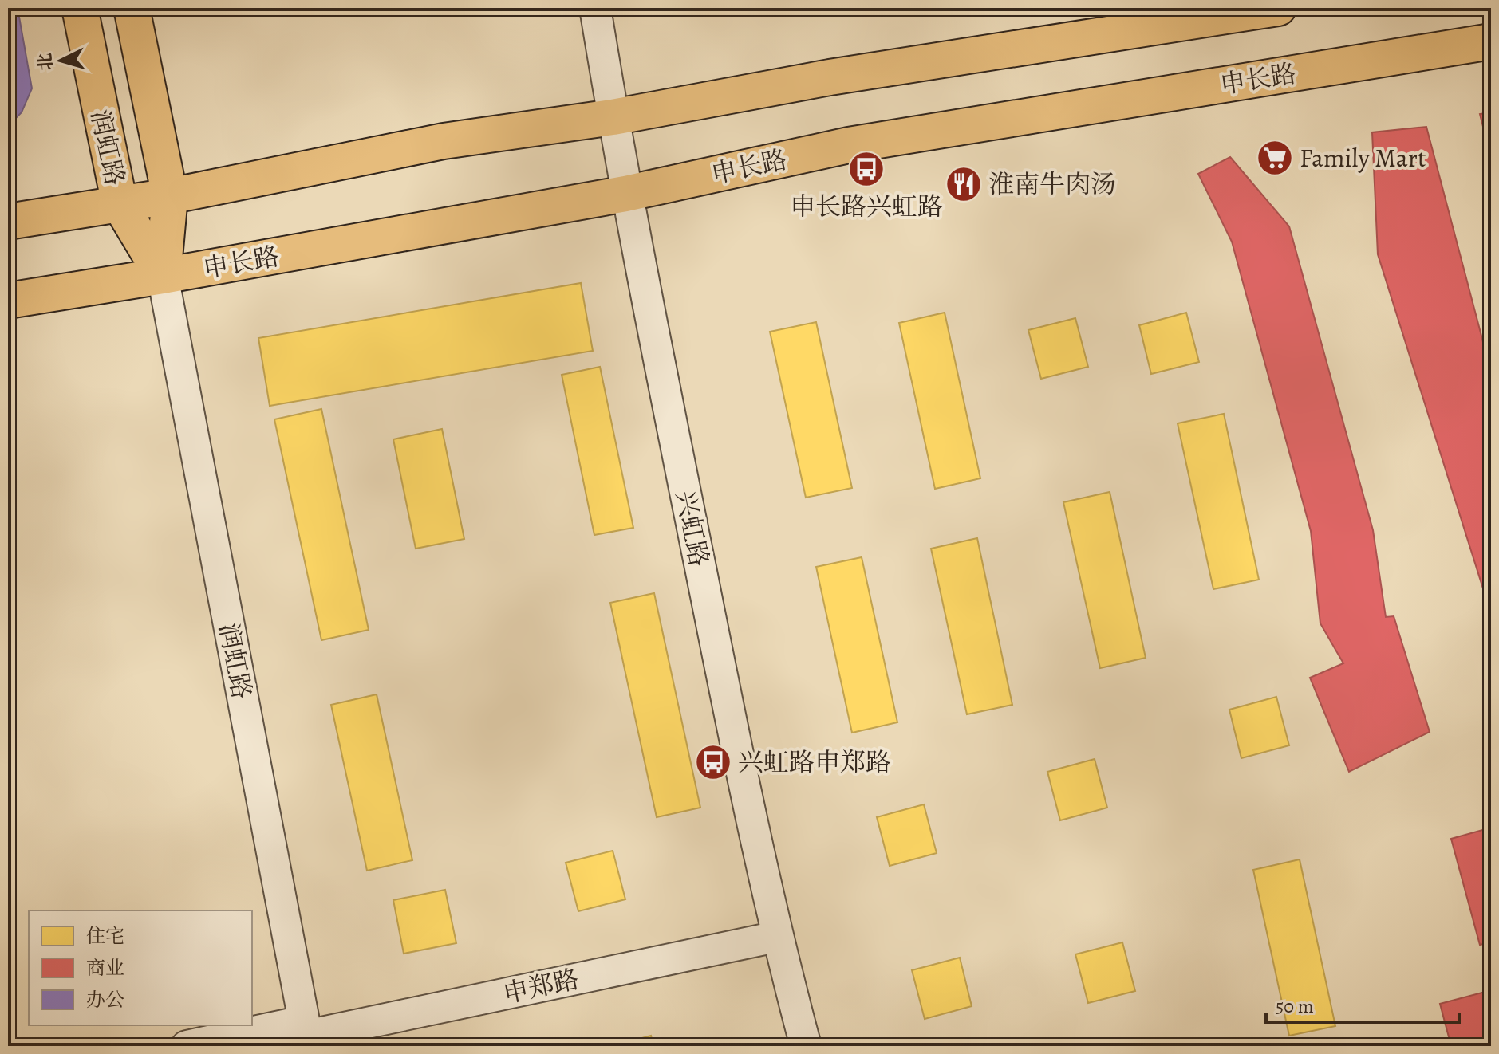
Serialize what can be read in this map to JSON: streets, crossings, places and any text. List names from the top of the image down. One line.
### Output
{"streets":{"main road":["申长路","润虹路"],"street":["兴虹路","申郑路"]},"crossings":[["申长路","润虹路"],["申长路","兴虹路"],["润虹路","申郑路"],["兴虹路","申郑路"]],"places":{"supermarket":["Family Mart"],"bus stop":["申长路兴虹路","兴虹路申郑路"],"restaurant":["淮南牛肉汤"]},"legend":["住宅","商业","办公"],"scale_bar":"50 m","north":"left"}
